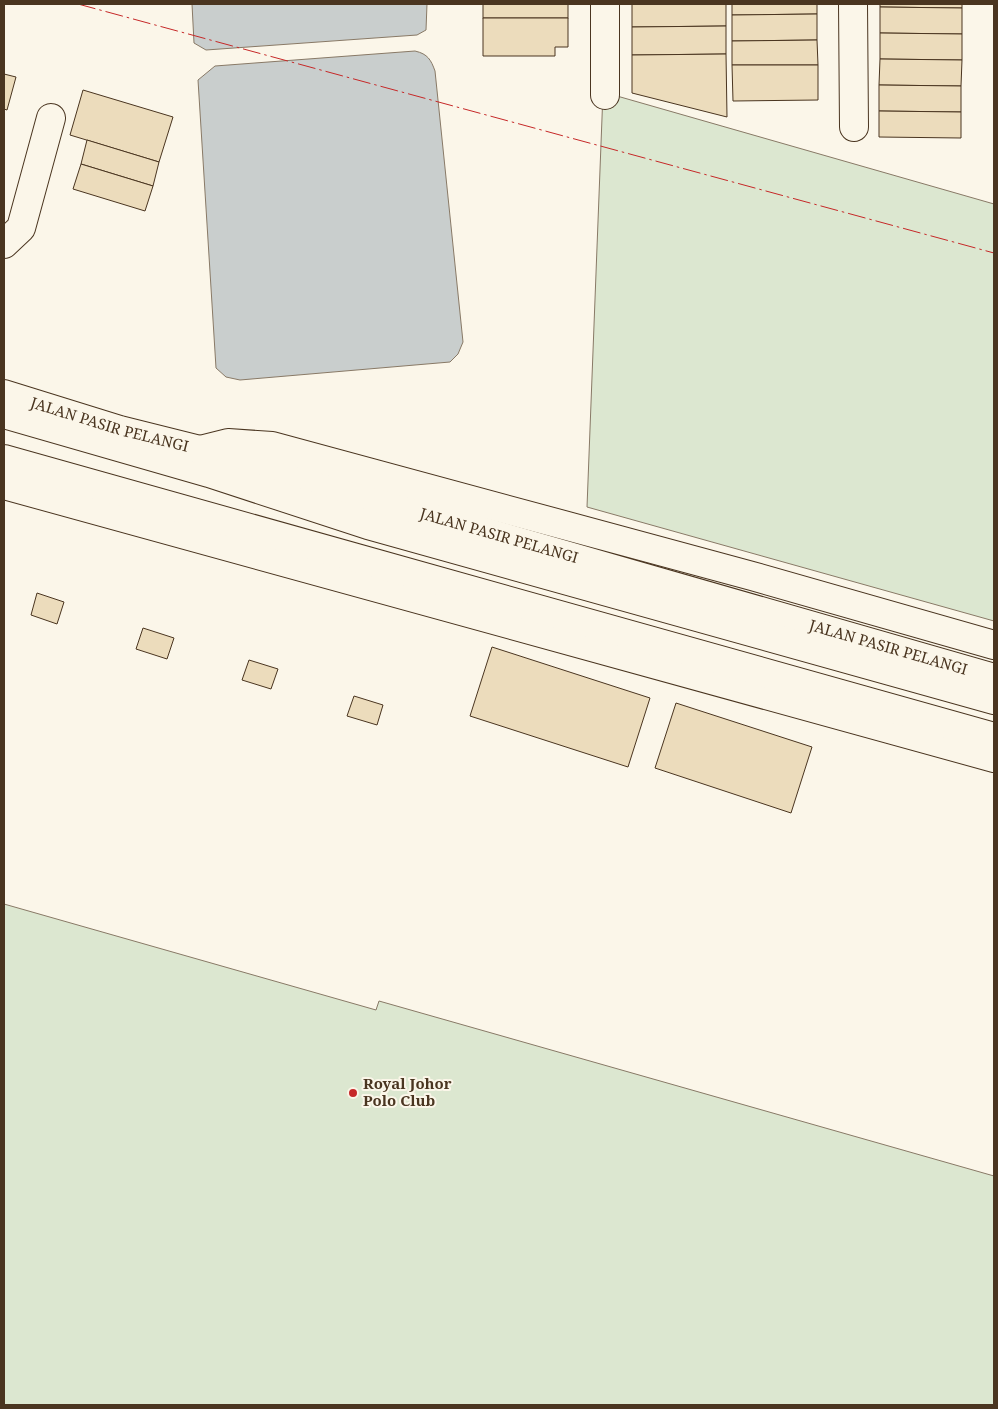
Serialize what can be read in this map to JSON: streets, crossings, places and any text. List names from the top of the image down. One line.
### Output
{"streets":{"main road":["JALAN PASIR PELANGI"]},"places":["Royal Johor Polo Club"]}
